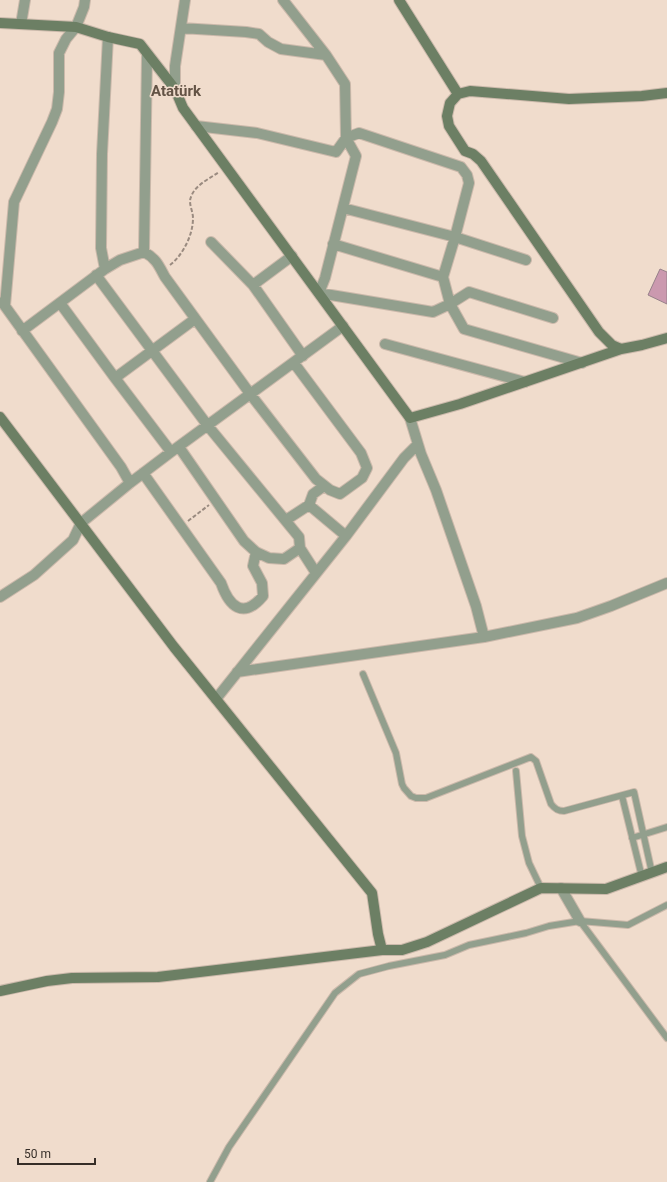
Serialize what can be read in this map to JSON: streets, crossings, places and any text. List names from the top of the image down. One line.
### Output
{"districts":["Atatürk"],"scale_bar":"50 m"}
